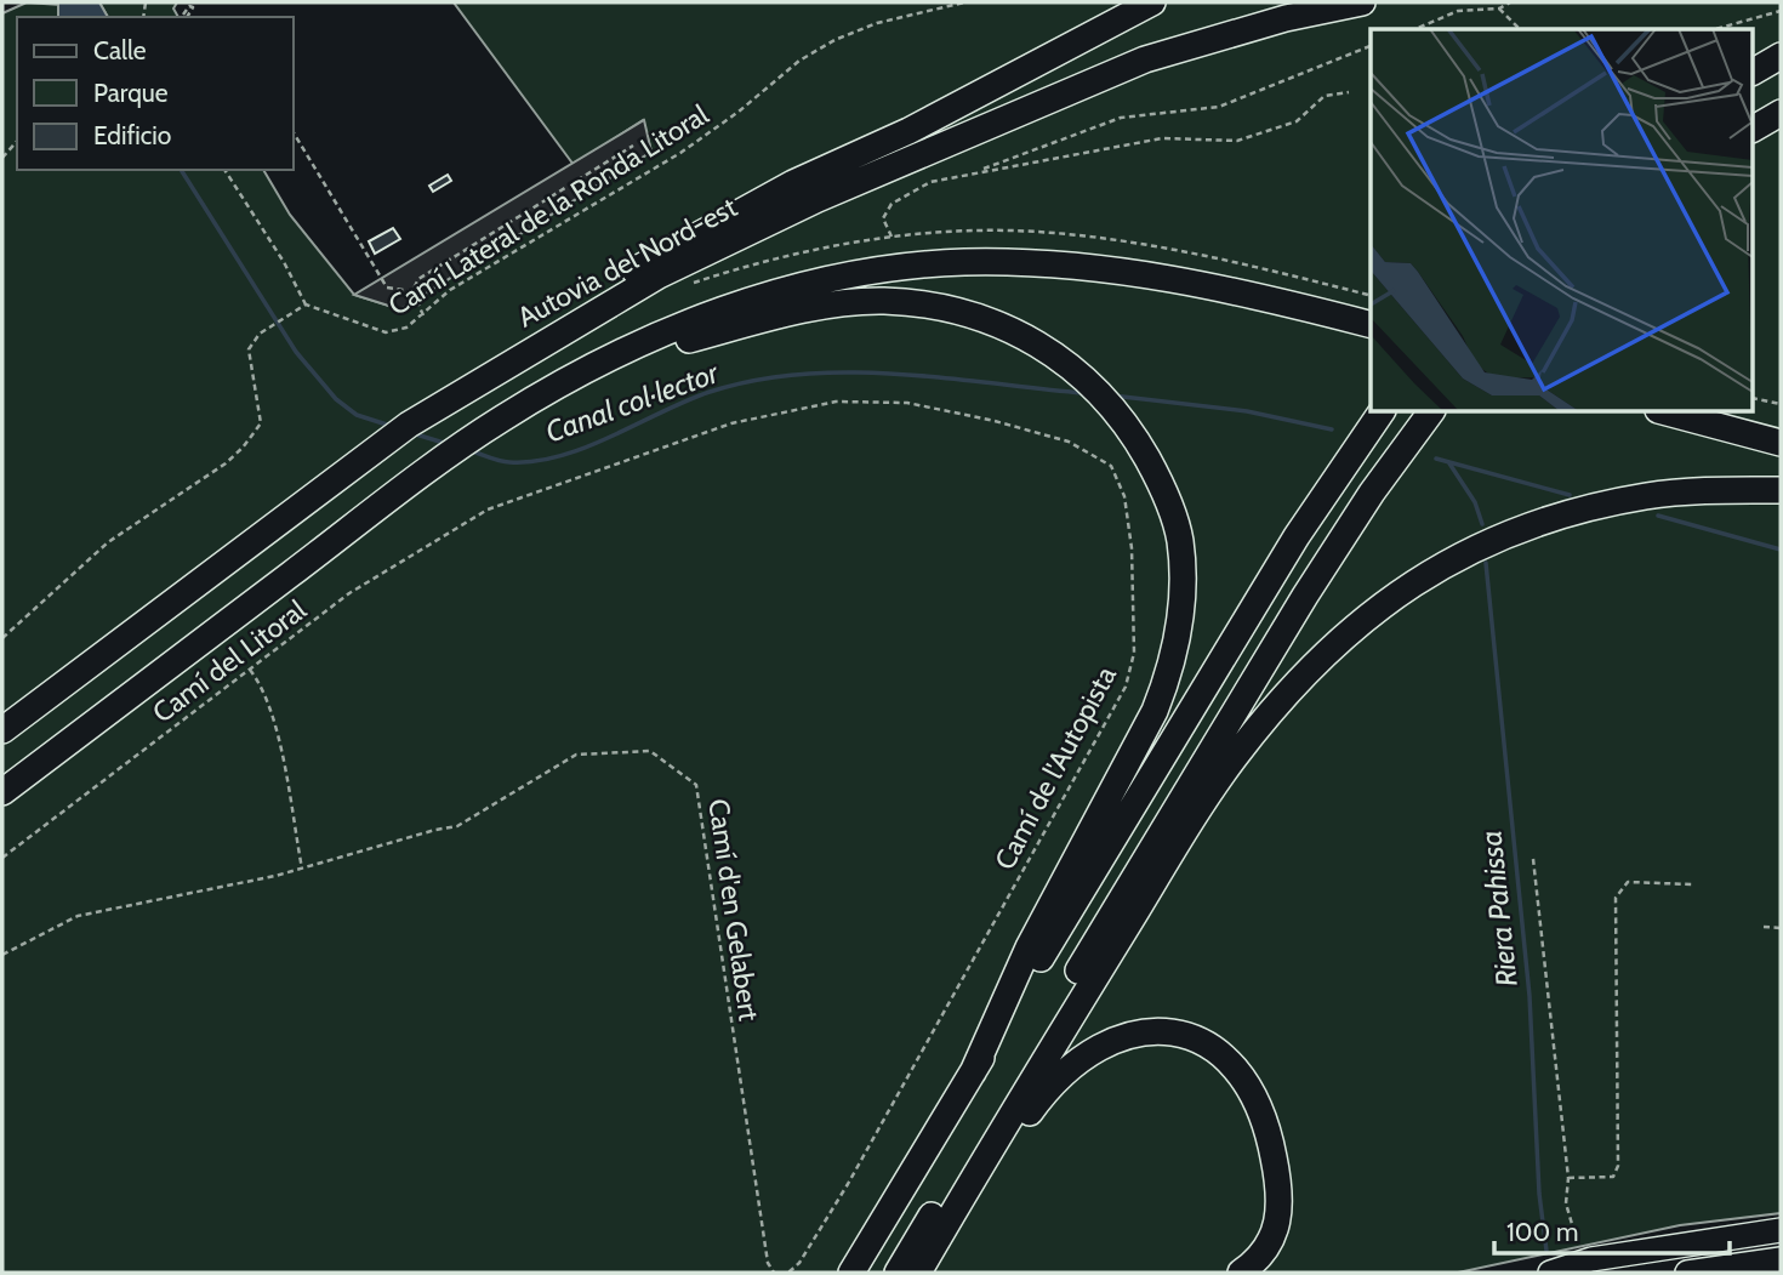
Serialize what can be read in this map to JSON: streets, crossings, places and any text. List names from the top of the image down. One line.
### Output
{"streets":{"highway":["Autovia del Nord-est"],"path":["Camí Lateral de la Ronda Litoral","Camí del Litoral","Camí de l'Autopista","Camí d'en Gelabert"]},"crossings":[["Camí del Litoral","Camí de l'Autopista"]],"water":["Canal col·lector","Riera Pahissa"],"legend":["Calle","Parque","Edificio"],"scale_bar":"100 m"}
